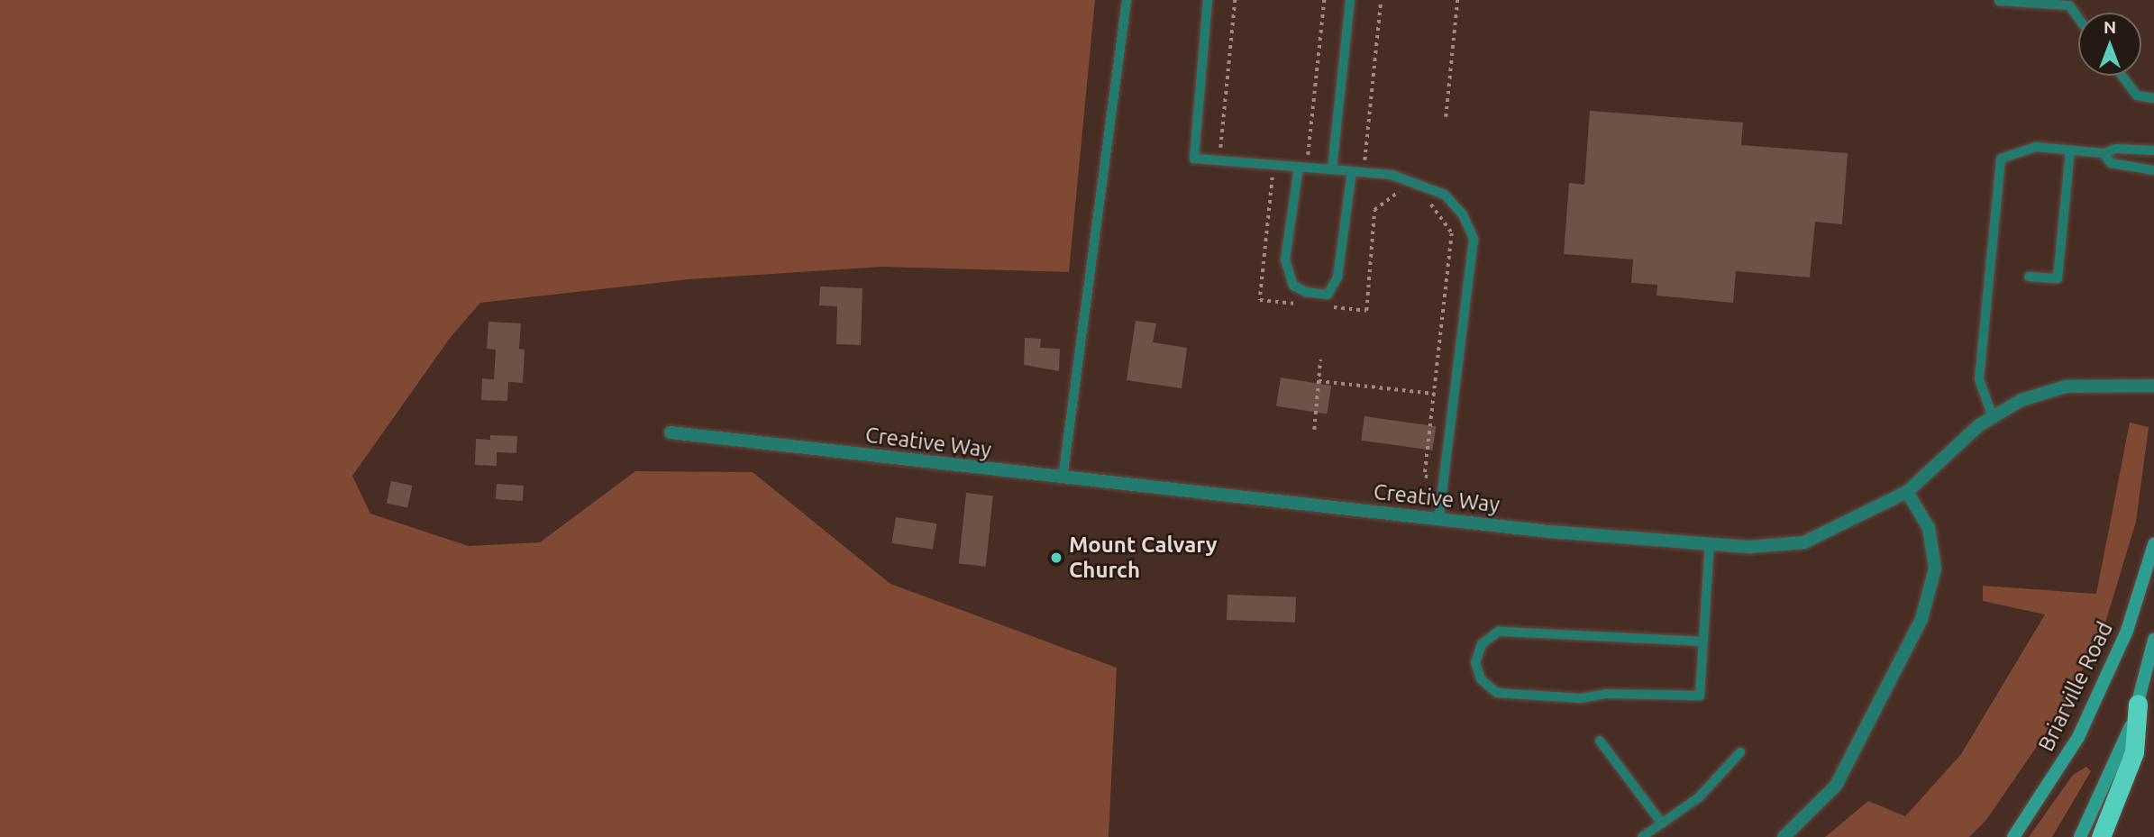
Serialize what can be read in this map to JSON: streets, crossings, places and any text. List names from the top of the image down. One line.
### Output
{"streets":{"main road":["Briarville Road"],"street":["Creative Way"]},"places":["Mount Calvary Church"],"north":"top"}
